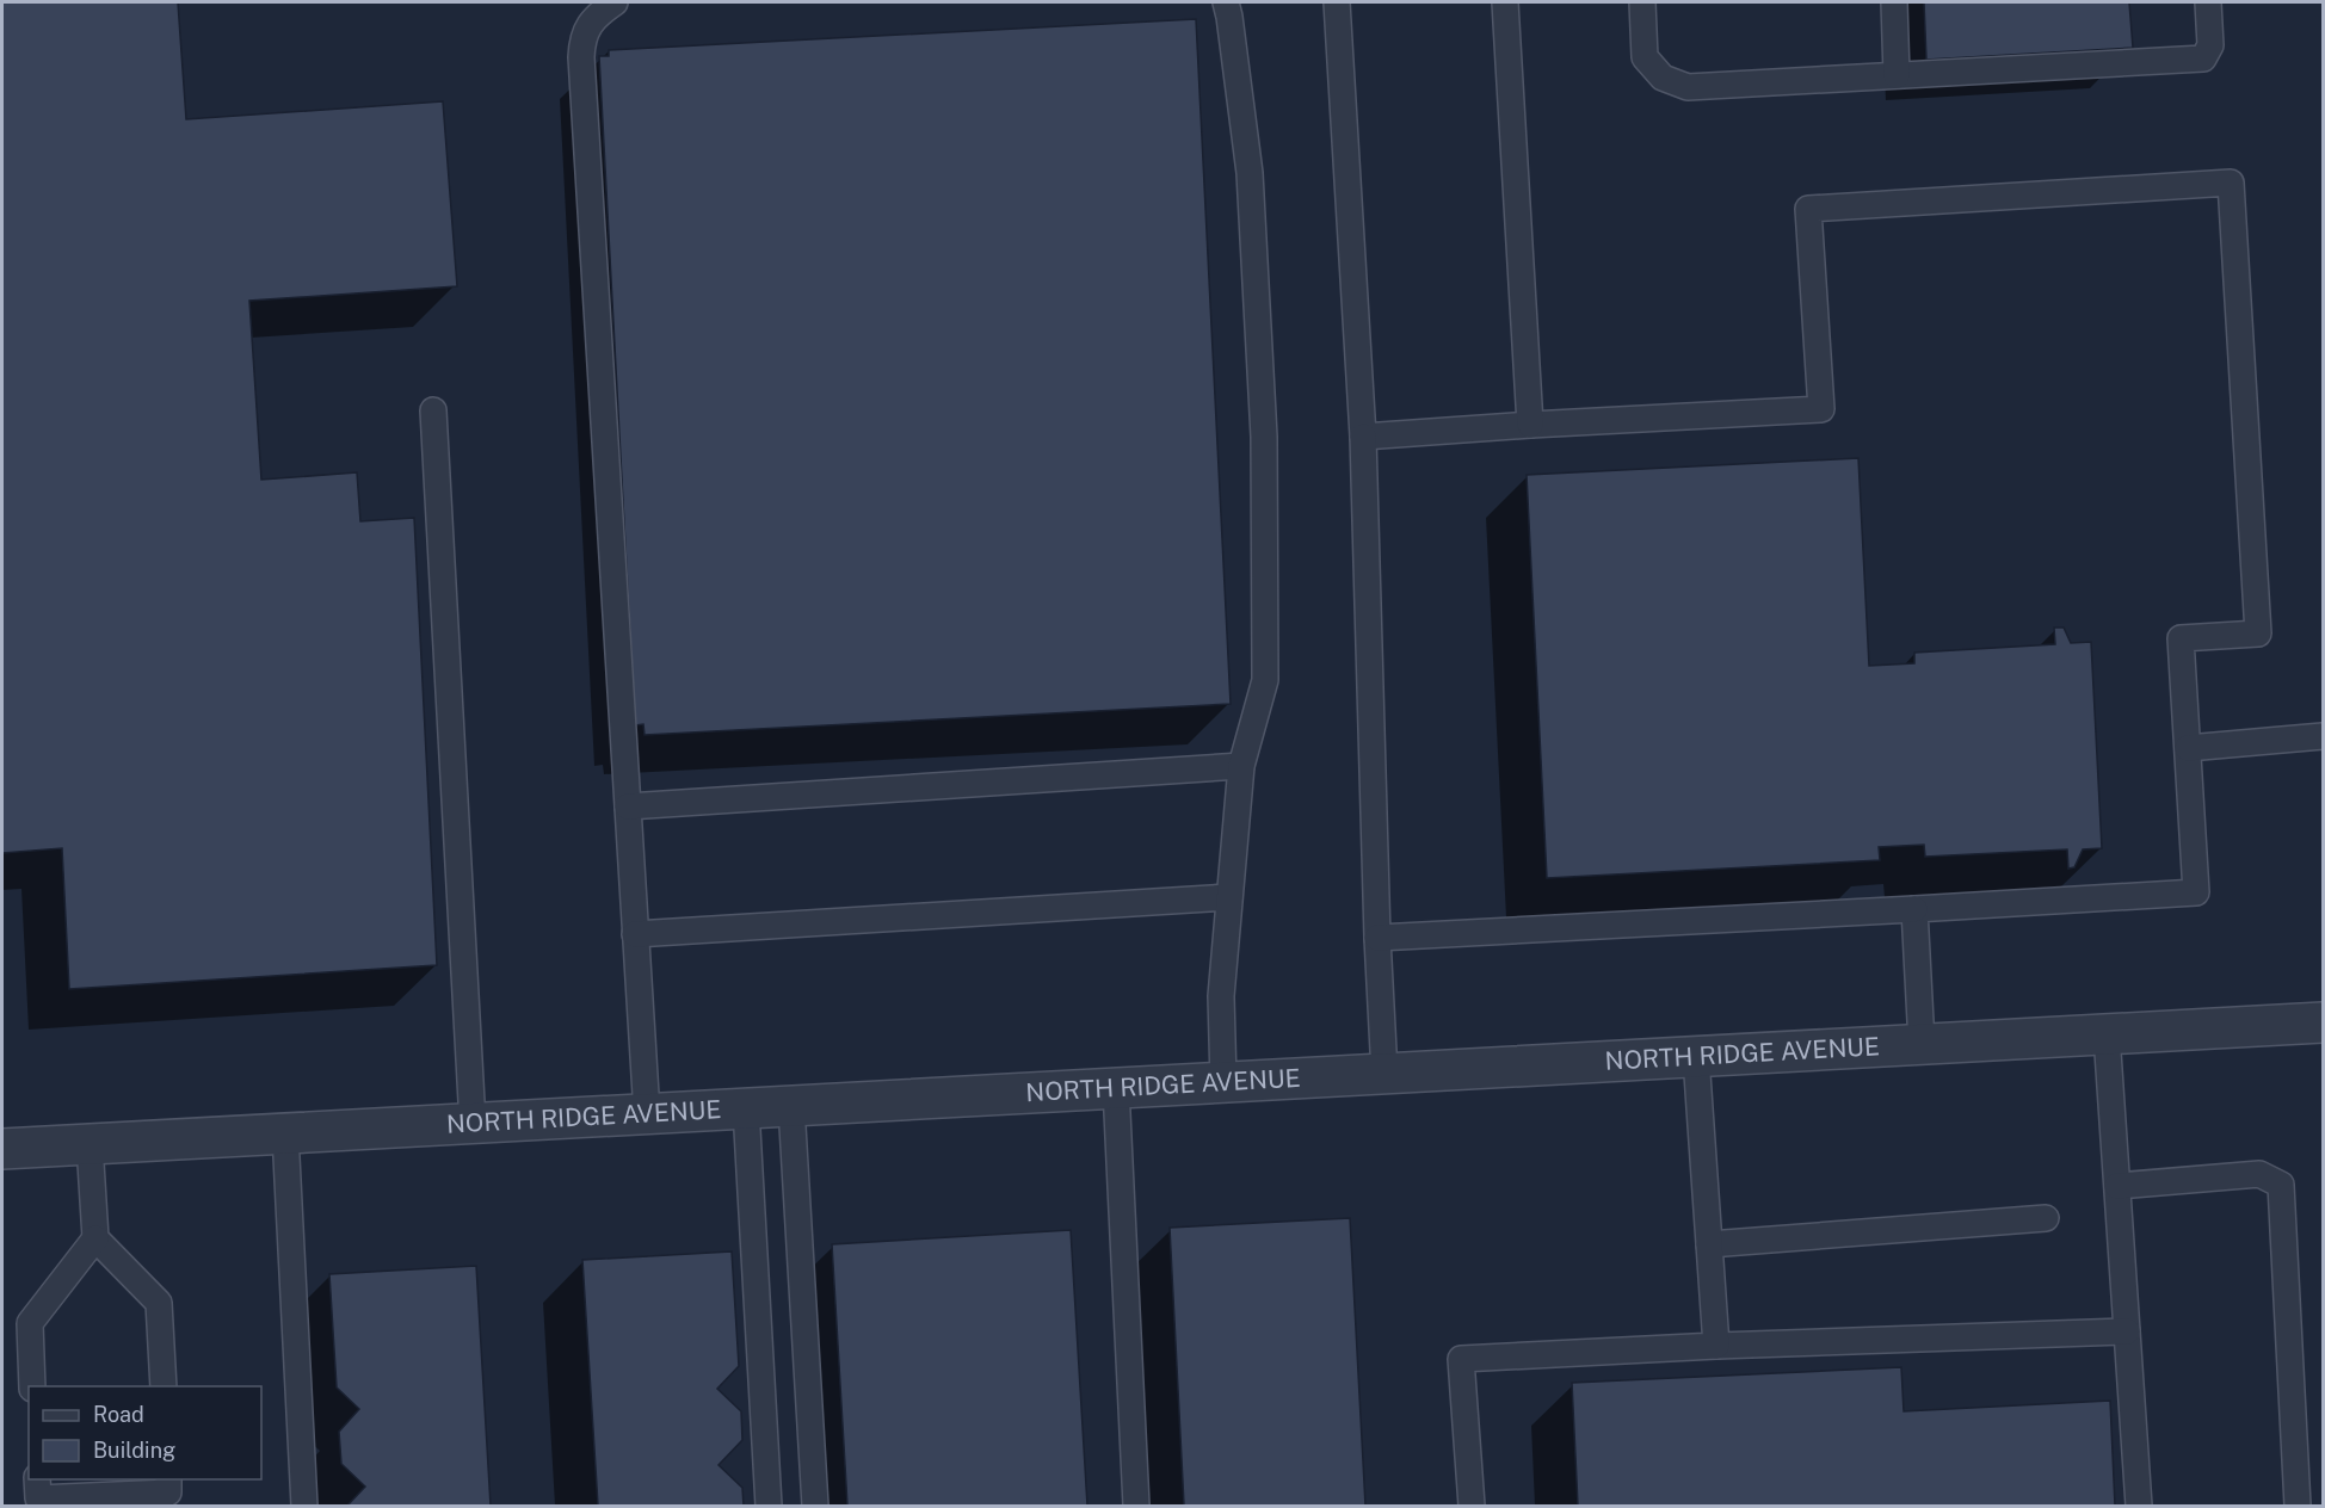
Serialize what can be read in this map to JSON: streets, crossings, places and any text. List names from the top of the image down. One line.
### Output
{"streets":{"street":["NORTH RIDGE AVENUE"]},"legend":["Road","Building"]}
